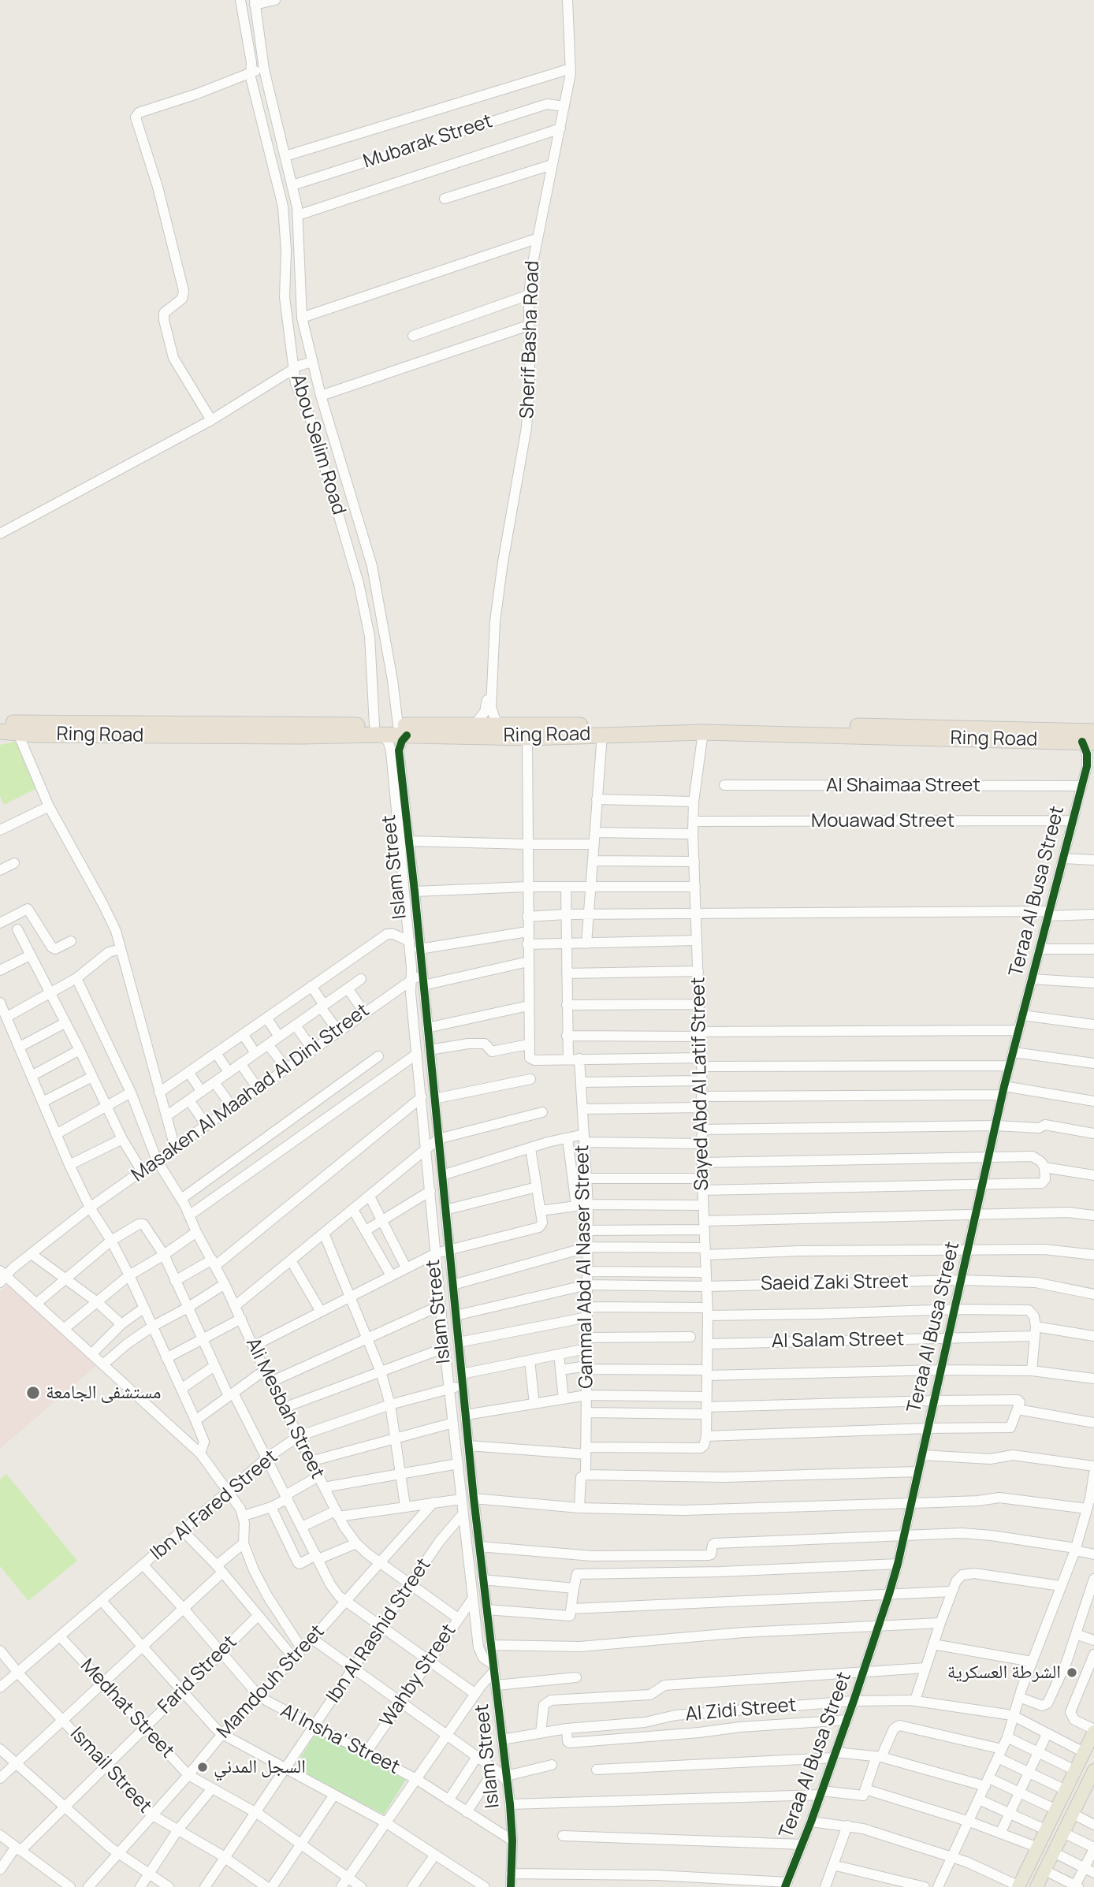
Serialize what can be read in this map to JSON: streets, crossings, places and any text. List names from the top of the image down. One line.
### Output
{"streets":{"highway":["Ring Road"],"street":["Mubarak Street","Sherif Basha Road","Abou Selim Road","Al Shaimaa Street","Mouawad Street","Islam Street","Teraa Al Busa Street","Sayed Abd Al Latif Street","Masaken Al Maahad Al Dini Street","Gammal Abd Al Naser Street","Saeid Zaki Street","Al Salam Street","Ali Mesbah Street","Ibn Al Fared Street","Ibn Al Rashid Street","Farid Street","Wahby Street","Mamdouh Street","Medhat Street","Al Zidi Street","Al Insha' Street","Ismail Street"]},"crossings":[["Mubarak Street","Sherif Basha Road"],["Mubarak Street","Abou Selim Road"],["Sherif Basha Road","Ring Road"],["Abou Selim Road","Ring Road"],["Abou Selim Road","Islam Street"],["Ring Road","Islam Street"],["Ring Road","Sayed Abd Al Latif Street"],["Al Shaimaa Street","Teraa Al Busa Street"],["Mouawad Street","Teraa Al Busa Street"],["Mouawad Street","Sayed Abd Al Latif Street"],["Islam Street","Masaken Al Maahad Al Dini Street"],["Islam Street","Saeid Zaki Street"],["Islam Street","Ibn Al Fared Street"],["Islam Street","Ibn Al Rashid Street"],["Islam Street","Wahby Street"],["Islam Street","Al Zidi Street"],["Islam Street","Al Insha' Street"],["Teraa Al Busa Street","Saeid Zaki Street"],["Teraa Al Busa Street","Al Salam Street"],["Teraa Al Busa Street","Al Zidi Street"],["Sayed Abd Al Latif Street","Saeid Zaki Street"],["Sayed Abd Al Latif Street","Al Salam Street"],["Masaken Al Maahad Al Dini Street","Ali Mesbah Street"],["Gammal Abd Al Naser Street","Saeid Zaki Street"],["Ali Mesbah Street","Ibn Al Fared Street"],["Ali Mesbah Street","Ibn Al Rashid Street"],["Ali Mesbah Street","Wahby Street"],["Ali Mesbah Street","Mamdouh Street"],["Ibn Al Fared Street","Medhat Street"],["Ibn Al Fared Street","Al Insha' Street"],["Ibn Al Fared Street","Ismail Street"],["Ibn Al Rashid Street","Medhat Street"],["Ibn Al Rashid Street","Al Insha' Street"],["Ibn Al Rashid Street","Ismail Street"],["Farid Street","Medhat Street"],["Farid Street","Al Insha' Street"],["Farid Street","Ismail Street"],["Wahby Street","Al Insha' Street"],["Mamdouh Street","Medhat Street"],["Mamdouh Street","Al Insha' Street"],["Mamdouh Street","Ismail Street"]],"places":["مستشفى الجامعة","الشرطة العسكرية","السجل المدني"]}
